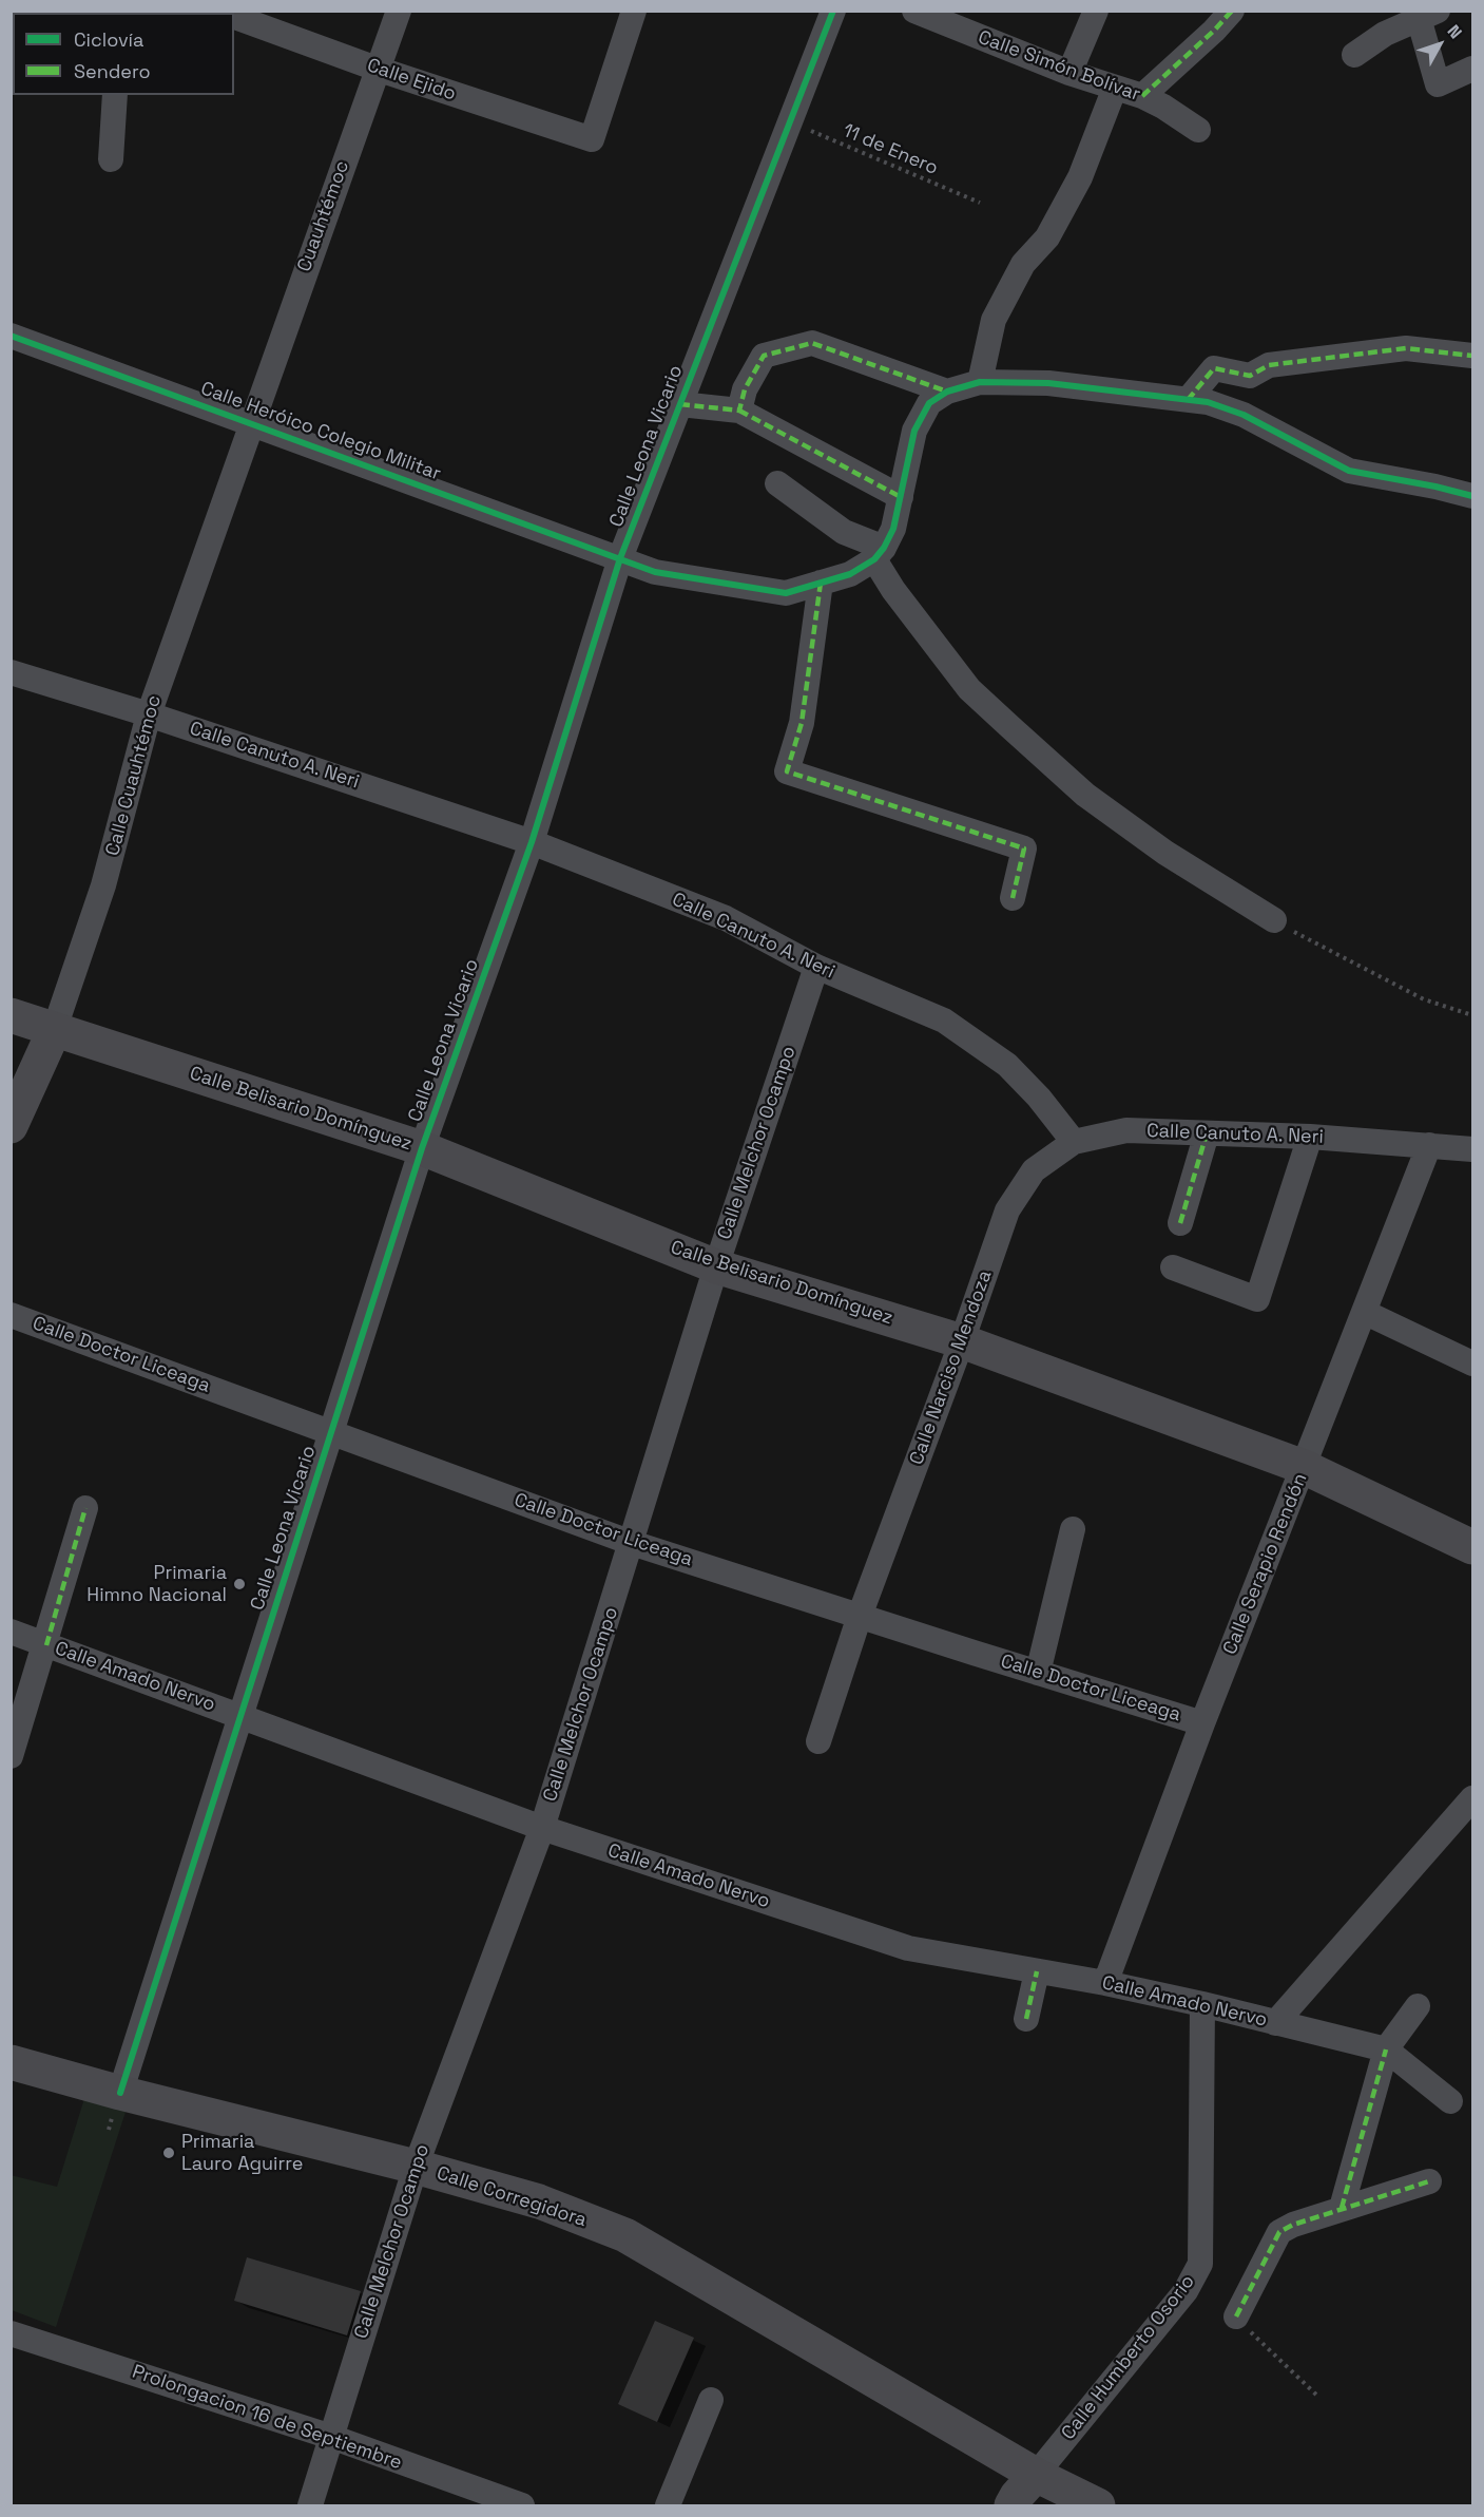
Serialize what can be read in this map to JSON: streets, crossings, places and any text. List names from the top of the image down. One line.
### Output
{"streets":{"street":["Calle Simón Bolívar","Calle Ejido","Cuauhtémoc","Calle Heróico Colegio Militar","Calle Leona Vicario","Calle Canuto A. Neri","Calle Cuauhtémoc","Calle Belisario Domínguez","Calle Melchor Ocampo","Calle Doctor Liceaga","Calle Narciso Mendoza","Calle Serapio Rendón","Calle Amado Nervo","Calle Corregidora","Calle Humberto Osorio","Prolongacion 16 de Septiembre"],"path":["11 de Enero"]},"crossings":[["Calle Ejido","Cuauhtémoc"],["11 de Enero","Calle Leona Vicario"],["Cuauhtémoc","Calle Heróico Colegio Militar"],["Cuauhtémoc","Calle Cuauhtémoc"],["Calle Heróico Colegio Militar","Calle Leona Vicario"],["Calle Heróico Colegio Militar","Calle Cuauhtémoc"],["Calle Leona Vicario","Calle Canuto A. Neri"],["Calle Leona Vicario","Calle Belisario Domínguez"],["Calle Leona Vicario","Calle Doctor Liceaga"],["Calle Leona Vicario","Calle Amado Nervo"],["Calle Leona Vicario","Calle Corregidora"],["Calle Canuto A. Neri","Calle Cuauhtémoc"],["Calle Canuto A. Neri","Calle Melchor Ocampo"],["Calle Canuto A. Neri","Calle Narciso Mendoza"],["Calle Canuto A. Neri","Calle Serapio Rendón"],["Calle Cuauhtémoc","Calle Belisario Domínguez"],["Calle Belisario Domínguez","Calle Melchor Ocampo"],["Calle Belisario Domínguez","Calle Narciso Mendoza"],["Calle Belisario Domínguez","Calle Serapio Rendón"],["Calle Melchor Ocampo","Calle Doctor Liceaga"],["Calle Melchor Ocampo","Calle Amado Nervo"],["Calle Melchor Ocampo","Calle Corregidora"],["Calle Melchor Ocampo","Prolongacion 16 de Septiembre"],["Calle Doctor Liceaga","Calle Narciso Mendoza"],["Calle Doctor Liceaga","Calle Serapio Rendón"],["Calle Serapio Rendón","Calle Amado Nervo"],["Calle Amado Nervo","Calle Humberto Osorio"],["Calle Corregidora","Calle Humberto Osorio"]],"places":["Primaria Himno Nacional","Primaria Lauro Aguirre"],"legend":["Ciclovía","Sendero"],"north":"top right"}
